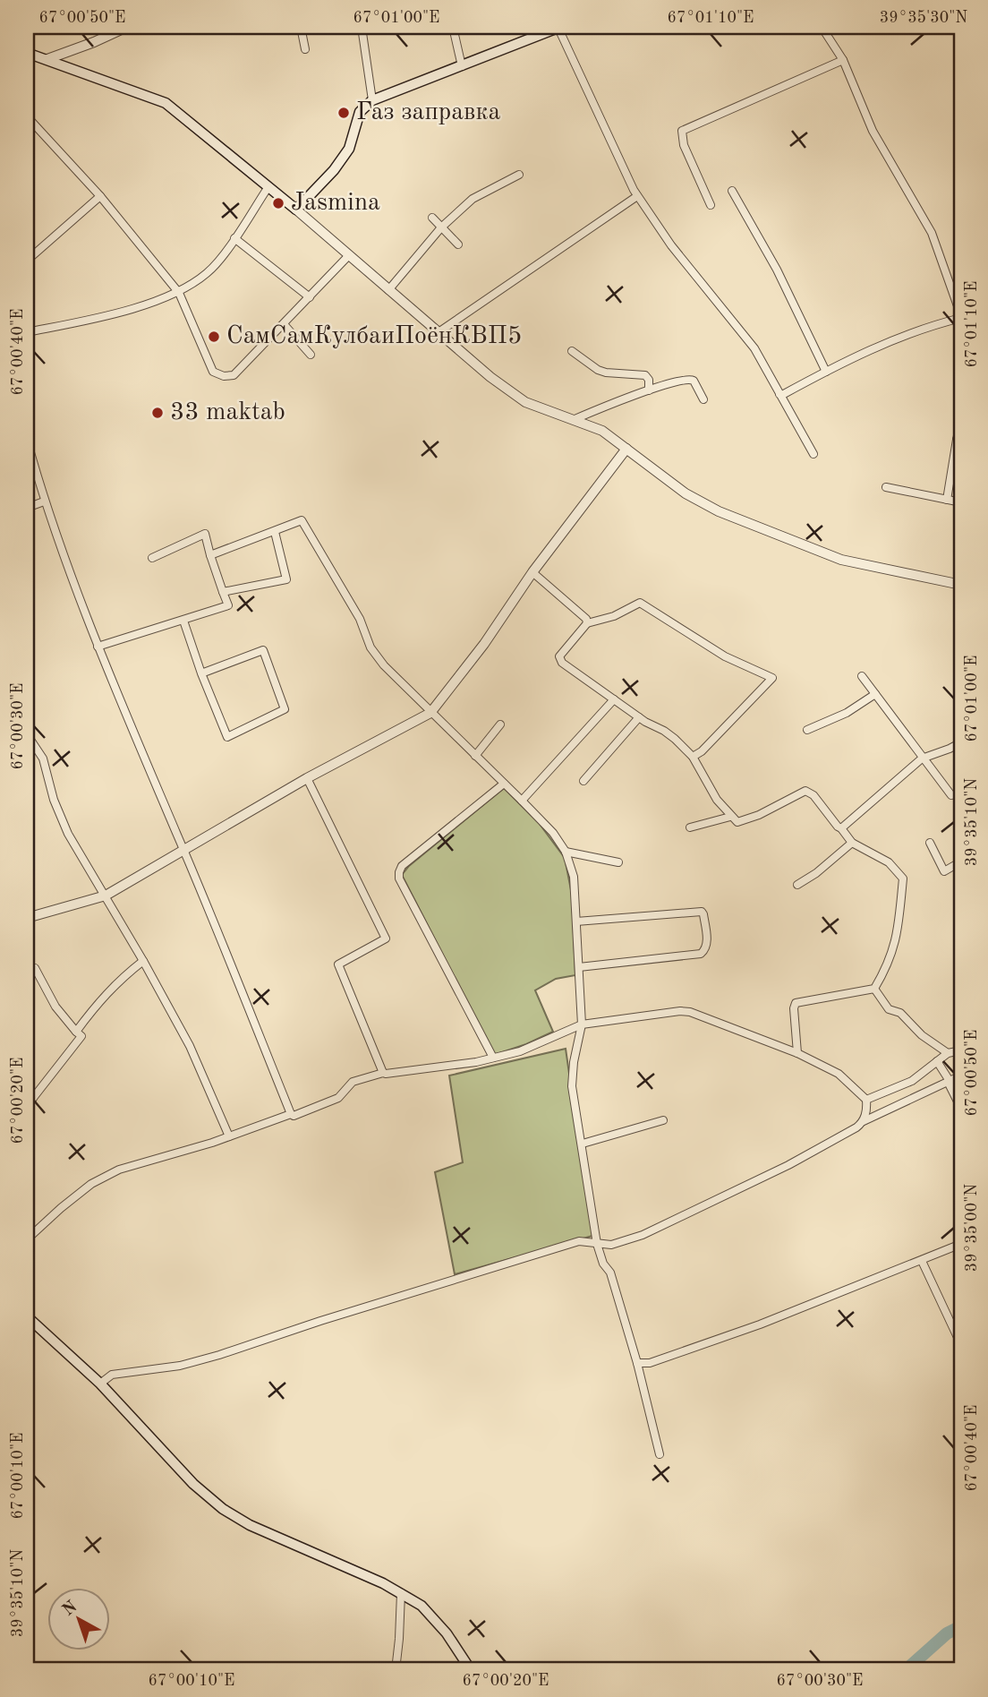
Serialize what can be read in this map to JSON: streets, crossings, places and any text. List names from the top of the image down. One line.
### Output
{"places":["Газ заправка","Jasmina","СамСамКулбаиПоёнКВП5","33 maktab"],"north":"top left","coordinates":["67°00'50\"E","67°01'00\"E","67°01'10\"E","39°35'30\"N","67°00'40\"E","67°00'30\"E","39°35'10\"N","67°00'20\"E","39°35'00\"N","67°00'10\"E"]}
